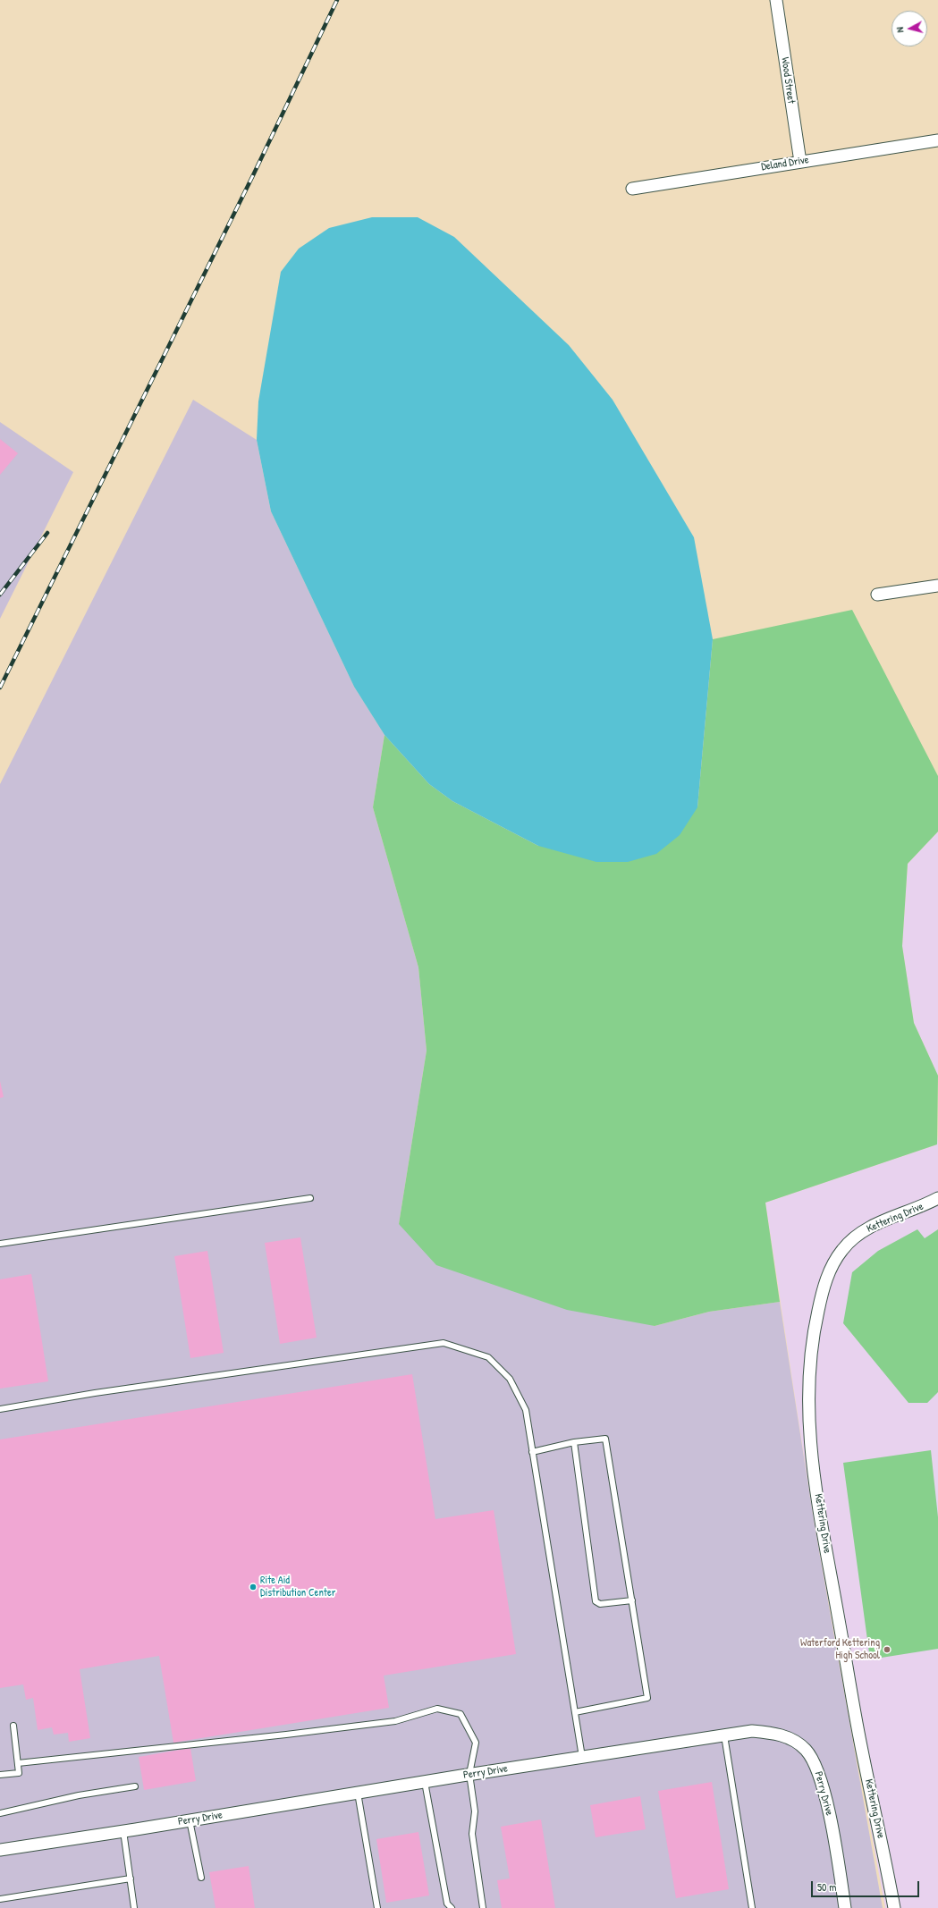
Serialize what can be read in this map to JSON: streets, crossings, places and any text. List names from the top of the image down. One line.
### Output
{"streets":{"street":["Wood Street","Deland Drive","Kettering Drive","Perry Drive"]},"crossings":[["Wood Street","Deland Drive"]],"places":["Rite Aid Distribution Center","Waterford Kettering High School"],"scale_bar":"50 m","north":"left"}
